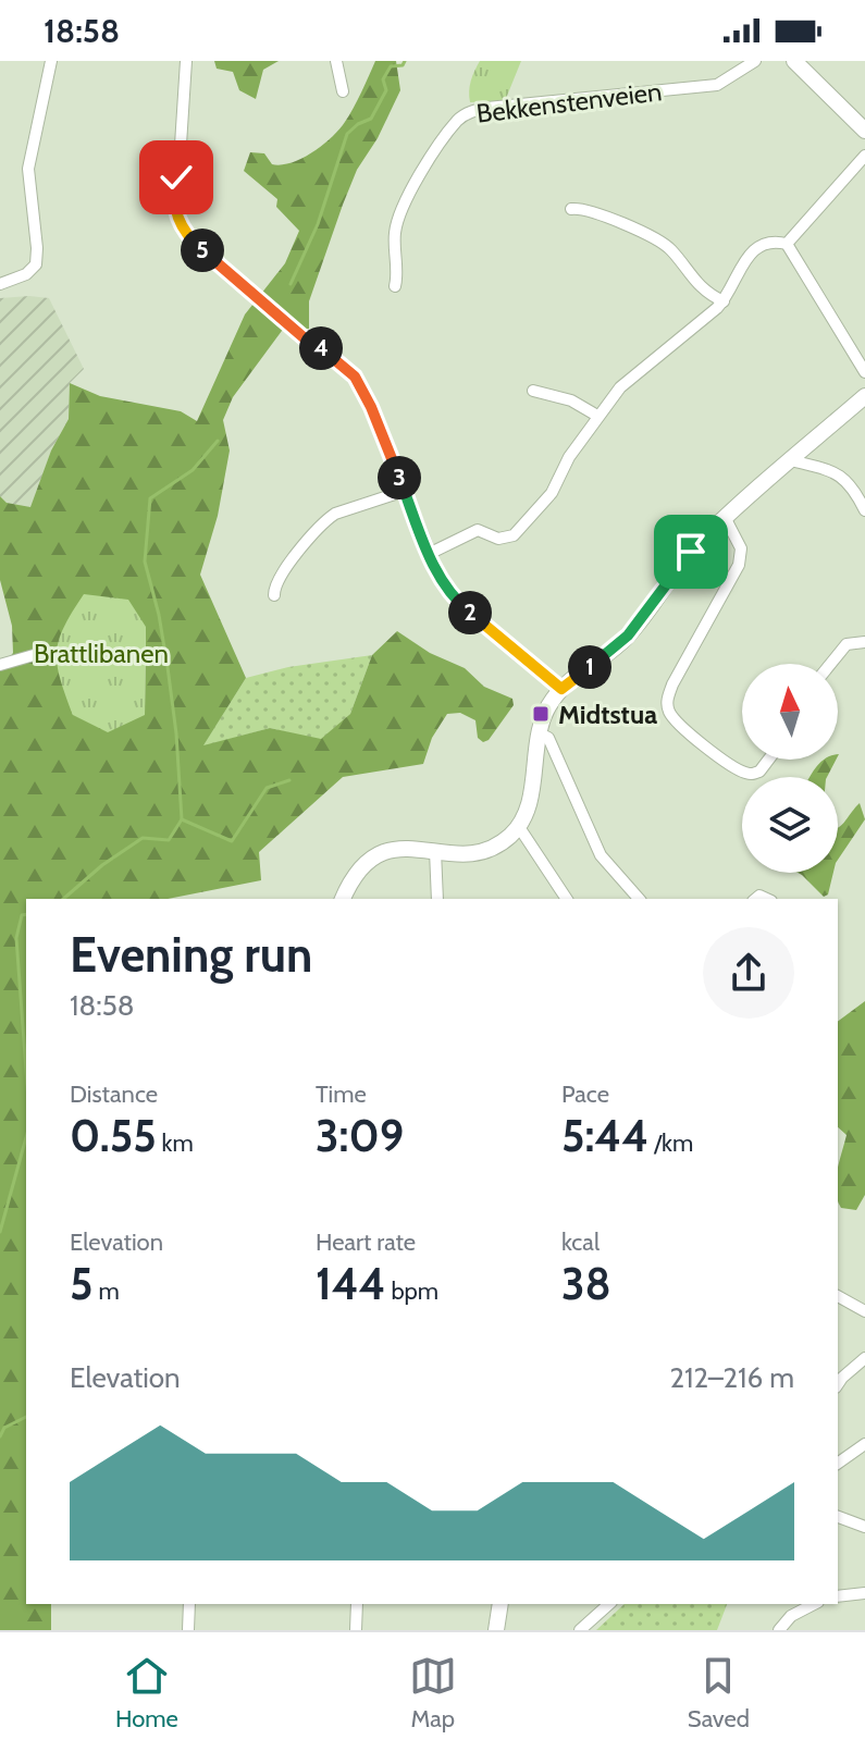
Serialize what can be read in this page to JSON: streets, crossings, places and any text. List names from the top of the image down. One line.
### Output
{"streets":{"street":["Bekkenstenveien"]},"parks":["Brattlibanen"],"places":{"transit":["Midtstua"]},"north":"top","page":{"status":"18:58","pins":["5","4","3","2","1"],"heading":["Evening run","18:58"],"stats":[["Distance","0.55 km"],["Time","3:09"],["Pace","5:44 /km"],["Elevation","5 m"],["Heart rate","144 bpm"],["kcal","38"]],"chart":["Elevation","212–216 m"],"tabs":["Home","Map","Saved"]}}
